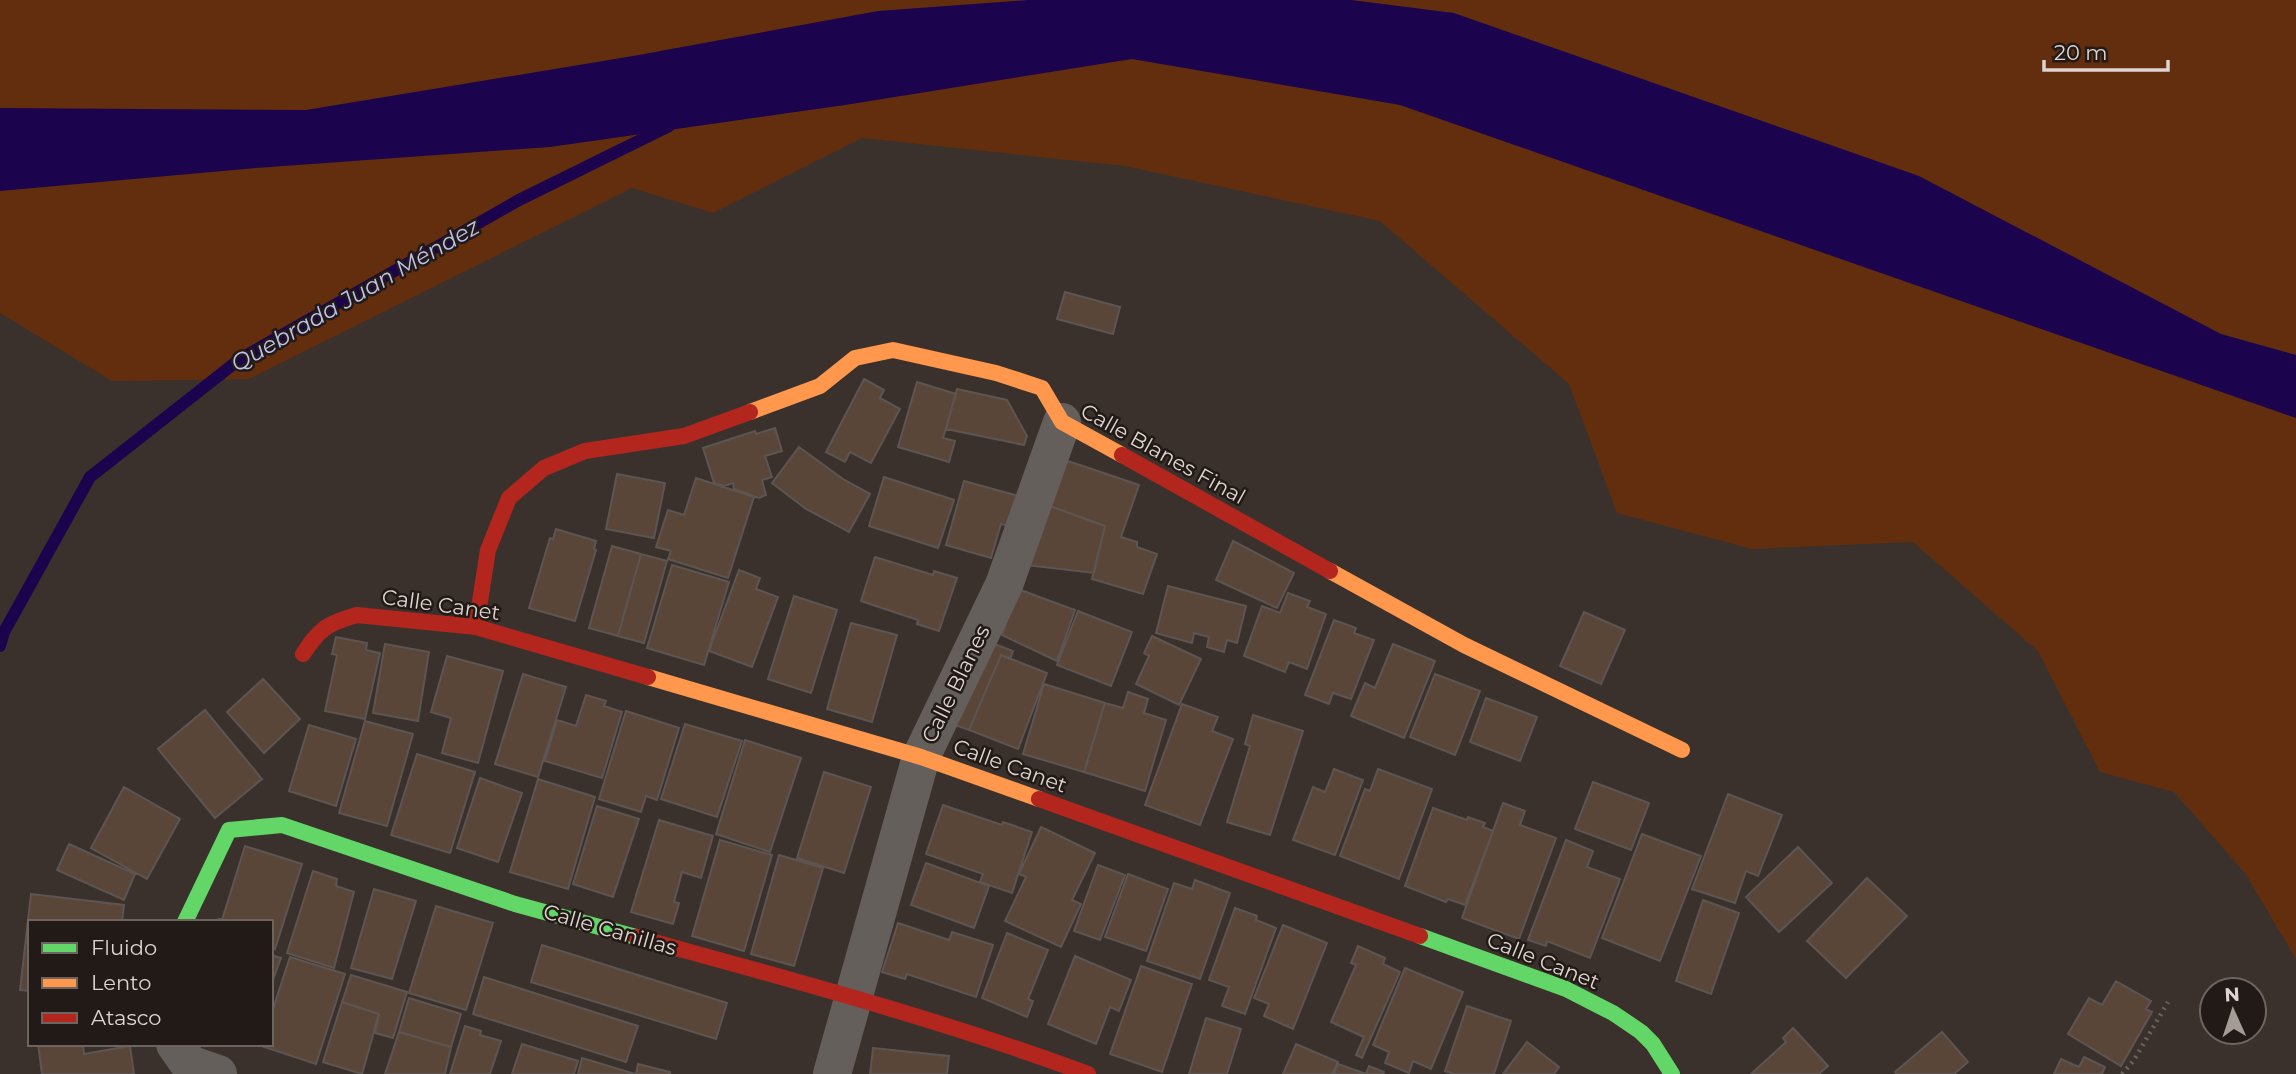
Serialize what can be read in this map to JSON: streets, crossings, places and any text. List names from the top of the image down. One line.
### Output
{"streets":{"street":["Calle Blanes Final","Calle Canet","Calle Blanes","Calle Canillas"]},"crossings":[["Calle Blanes Final","Calle Canet"],["Calle Blanes Final","Calle Blanes"],["Calle Canet","Calle Blanes"],["Calle Blanes","Calle Canillas"]],"water":["Quebrada Juan Méndez"],"legend":["Fluido","Lento","Atasco"],"scale_bar":"20 m","north":"top"}
